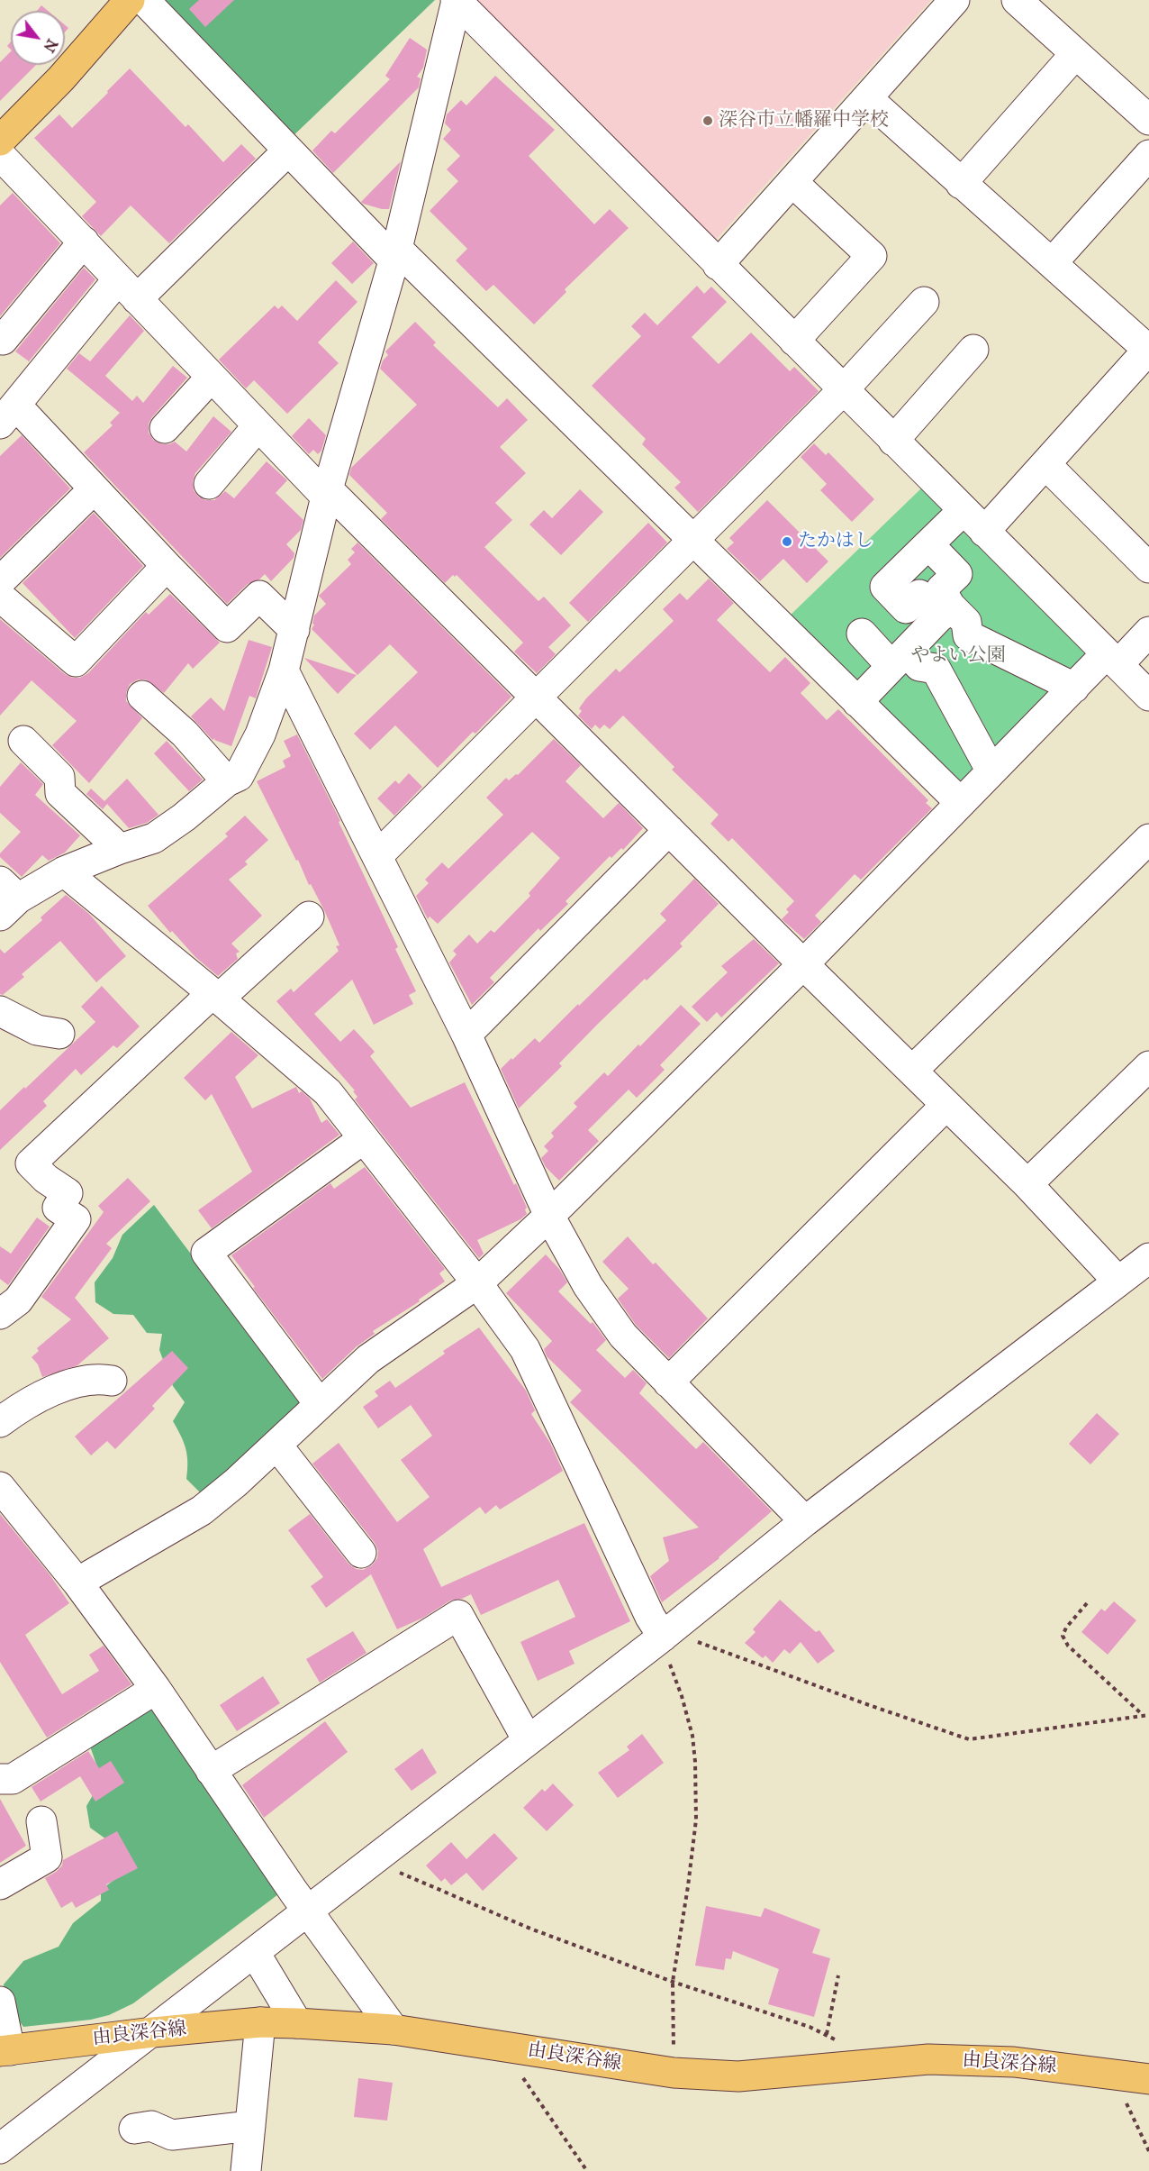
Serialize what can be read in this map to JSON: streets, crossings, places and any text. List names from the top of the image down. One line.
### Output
{"streets":{"main road":["由良深谷線"]},"parks":["やよい公園"],"places":["深谷市立幡羅中学校","たかはし"],"north":"bottom right"}
